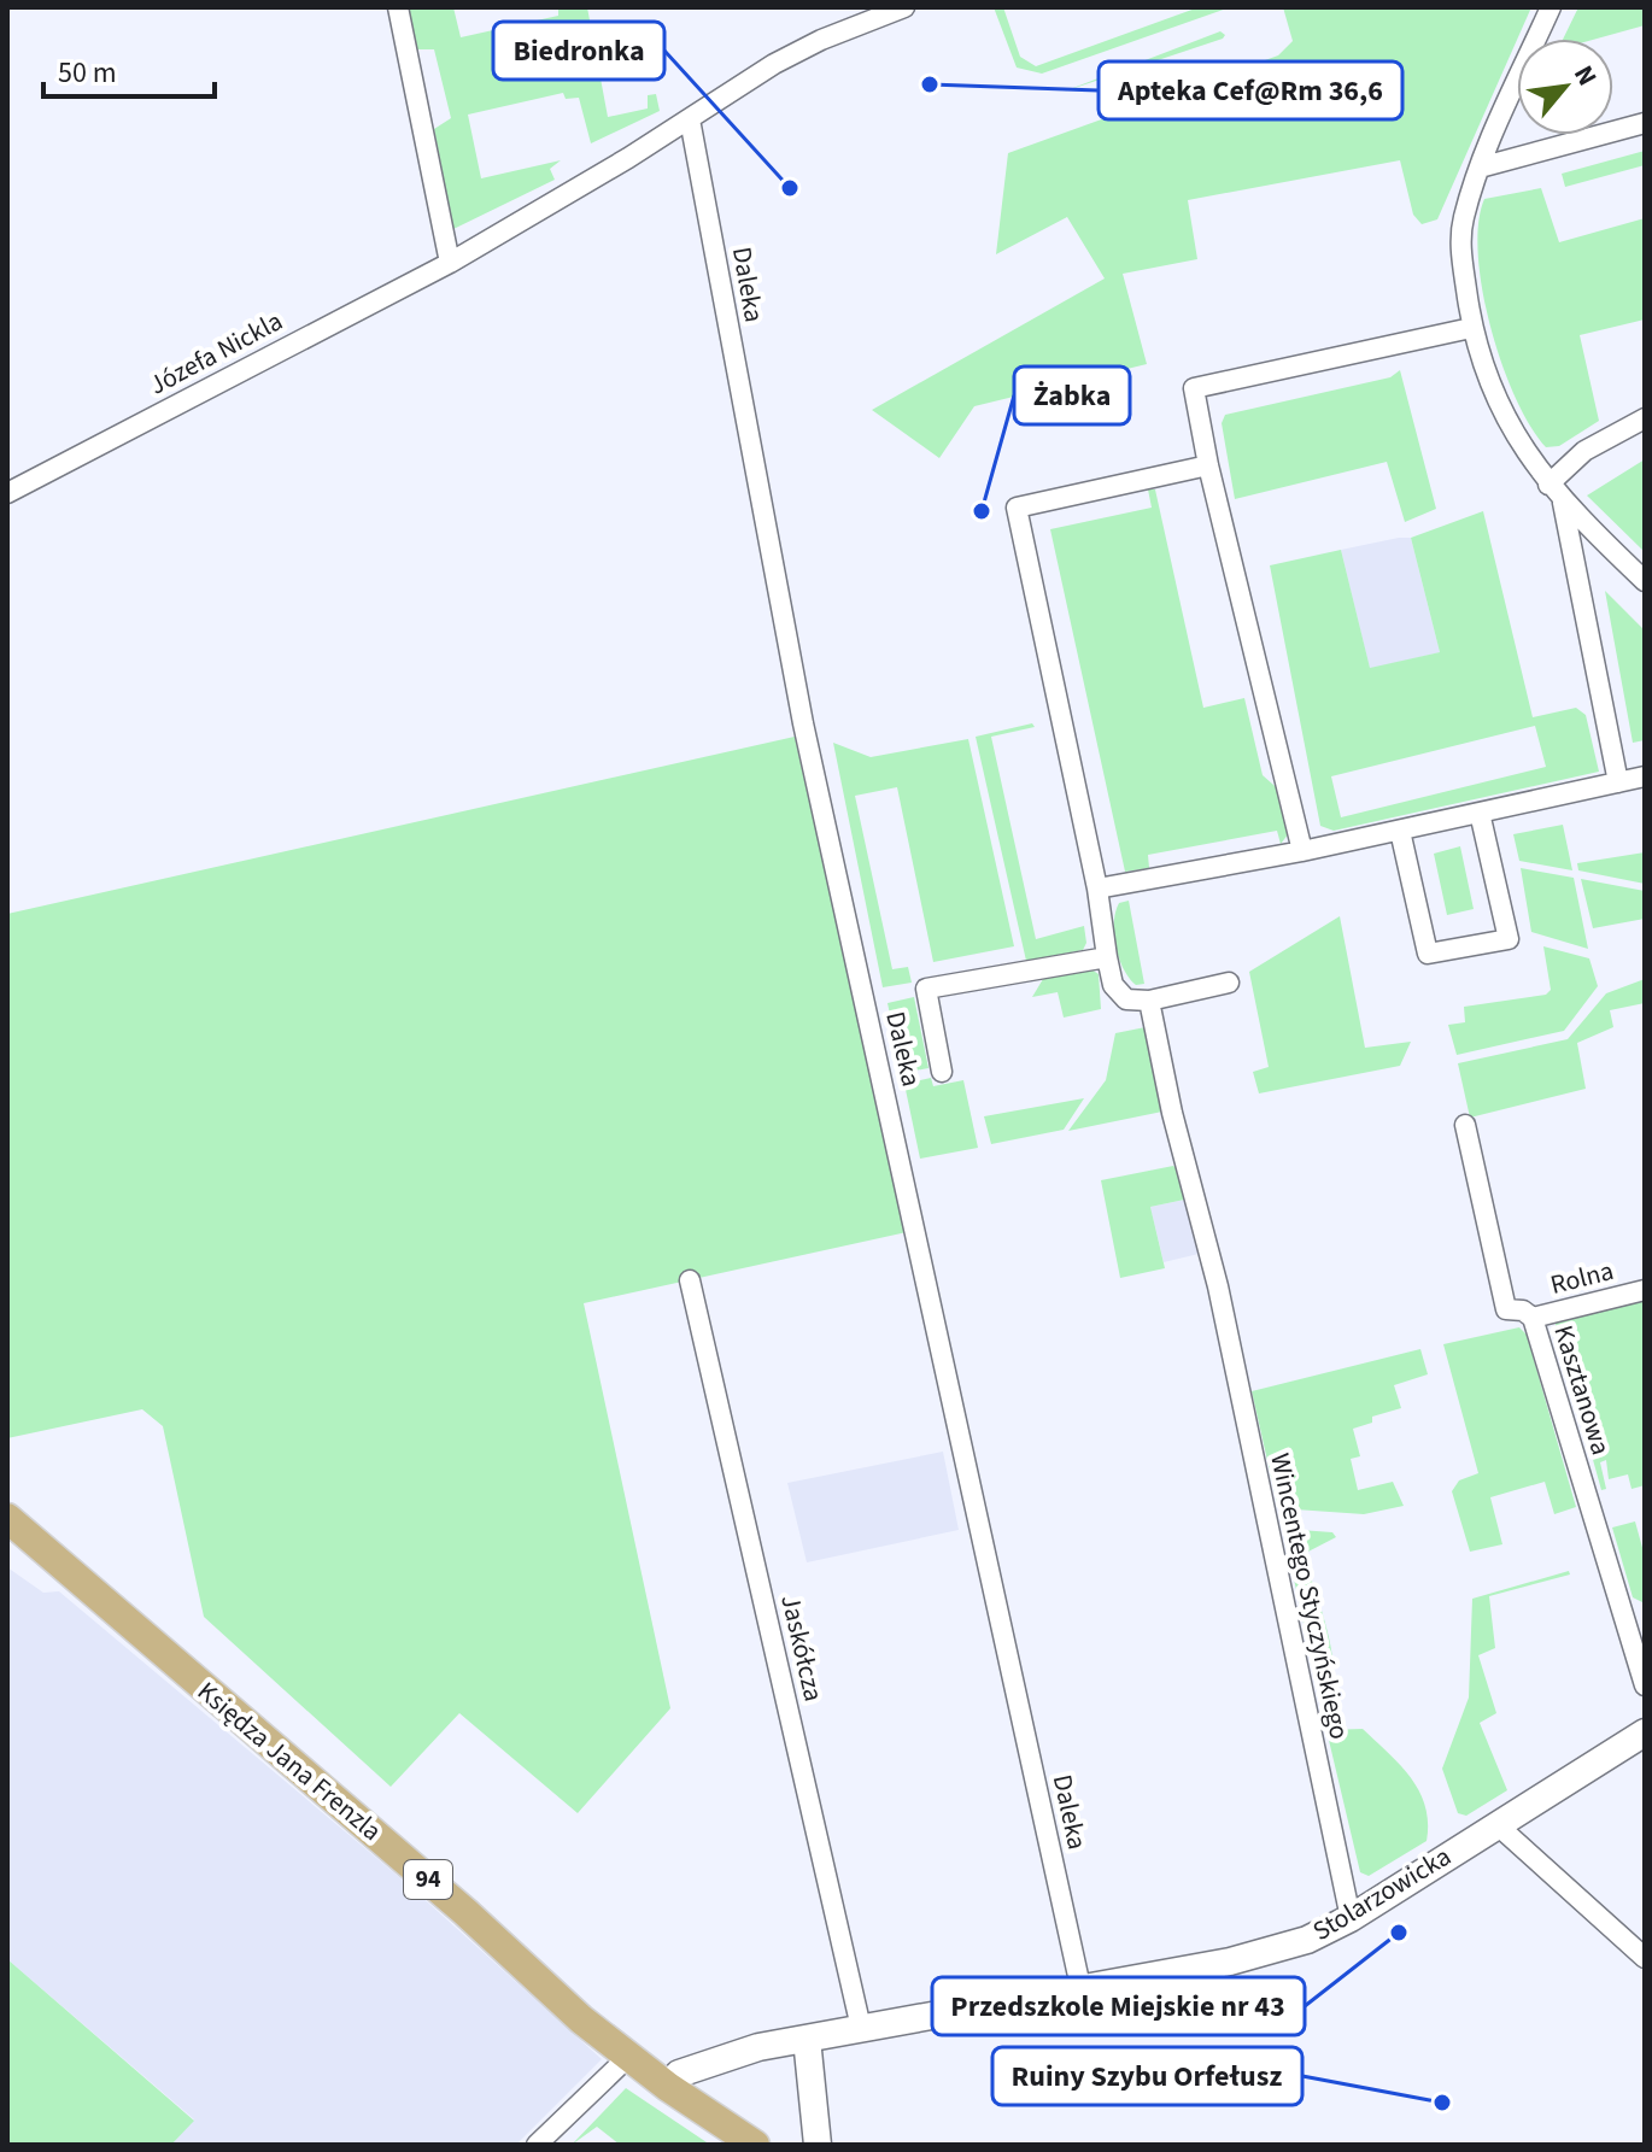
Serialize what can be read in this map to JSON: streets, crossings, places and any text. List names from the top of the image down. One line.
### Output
{"streets":{"main road":["Księdza Jana Frenzla","94"],"street":["Daleka","Józefa Nickla","Rolna","Kasztanowa","Wincentego Styczyńskiego","Jaskółcza","Stolarzowicka"]},"crossings":[["Daleka","Józefa Nickla"],["Daleka","Stolarzowicka"],["Rolna","Kasztanowa"],["Wincentego Styczyńskiego","Stolarzowicka"],["Jaskółcza","Stolarzowicka"],["Księdza Jana Frenzla","Stolarzowicka"]],"places":["Apteka Cef@Rm 36,6","Biedronka","Żabka","Przedszkole Miejskie nr 43","Ruiny Szybu Orfełusz"],"scale_bar":"50 m","north":"top right"}
